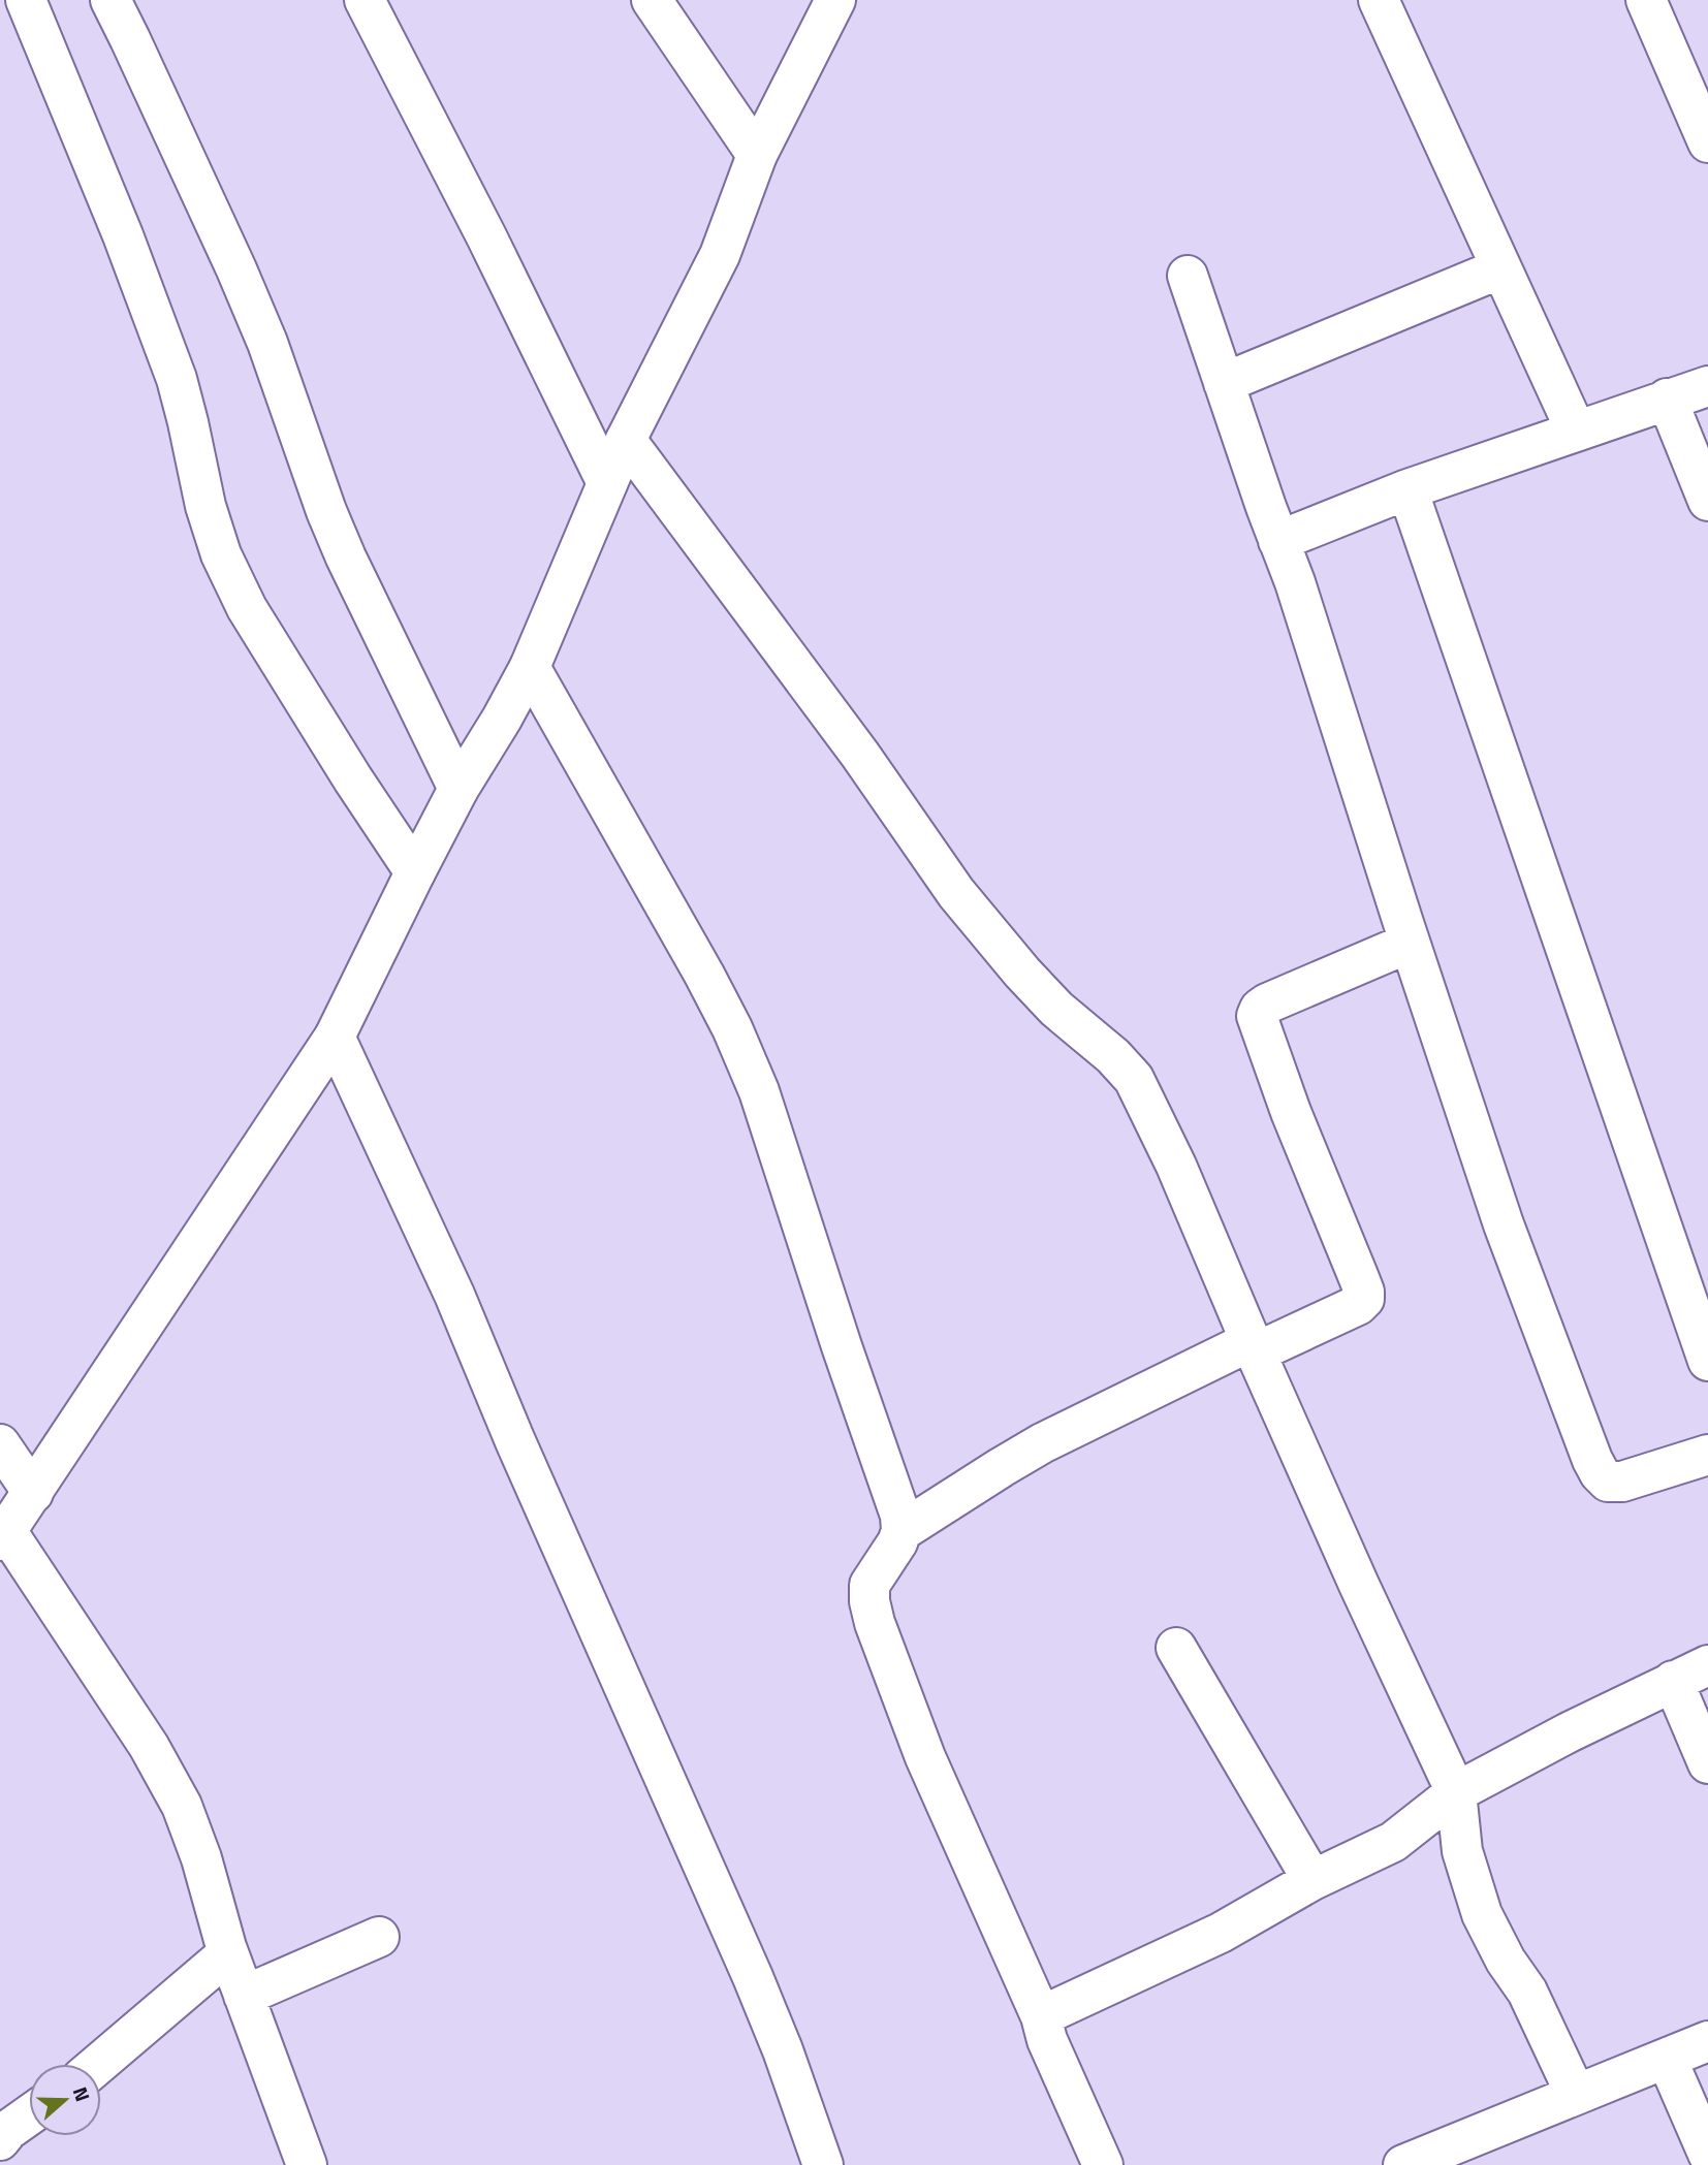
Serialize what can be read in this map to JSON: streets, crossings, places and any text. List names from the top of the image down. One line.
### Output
{"north":"right"}
